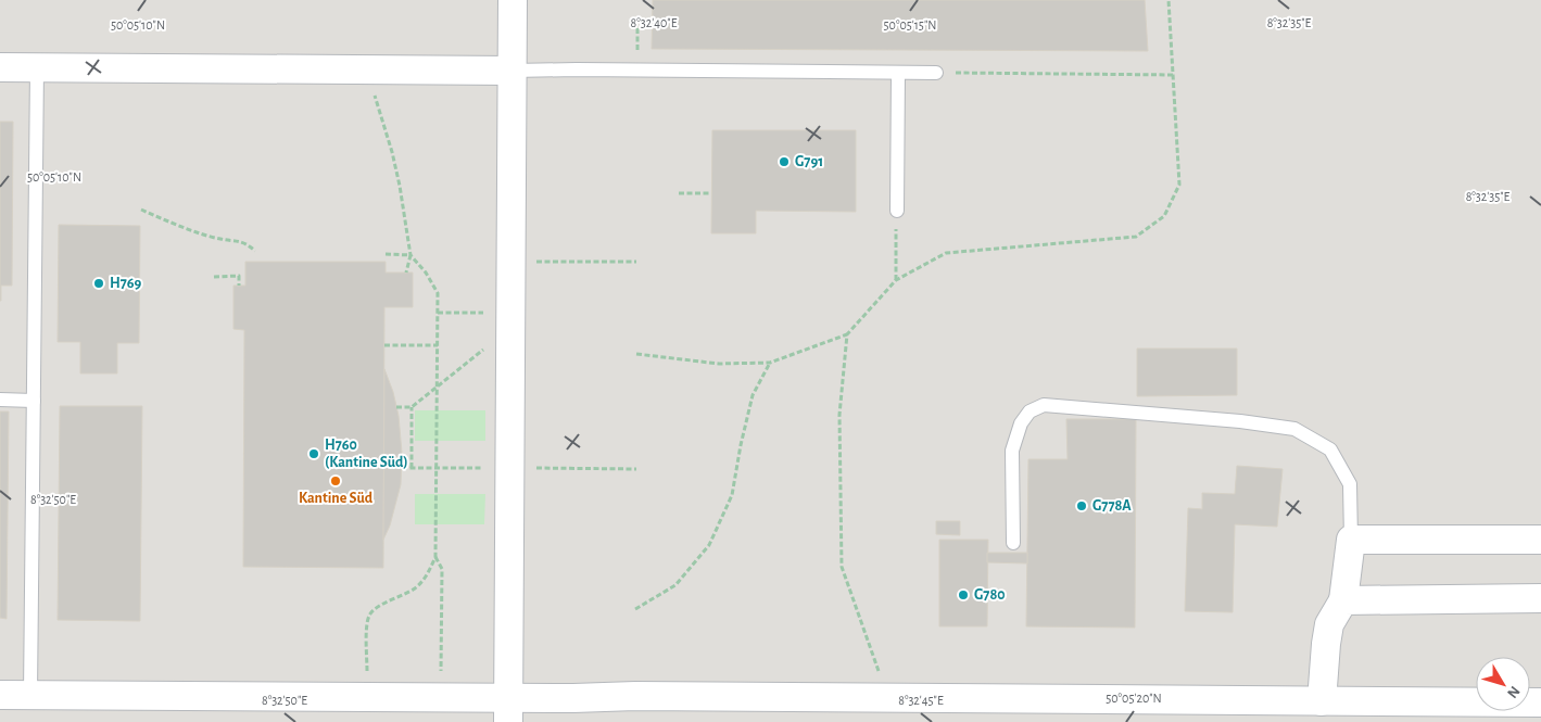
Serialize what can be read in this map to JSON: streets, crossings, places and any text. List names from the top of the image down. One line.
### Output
{"places":["G791","H769","H760 (Kantine Süd)","Kantine Süd","G778A","G780"],"north":"bottom right","coordinates":["8°32'40\"E","8°32'35\"E","50°05'10\"N","50°05'15\"N","8°32'50\"E","50°05'20\"N","8°32'45\"E"]}
